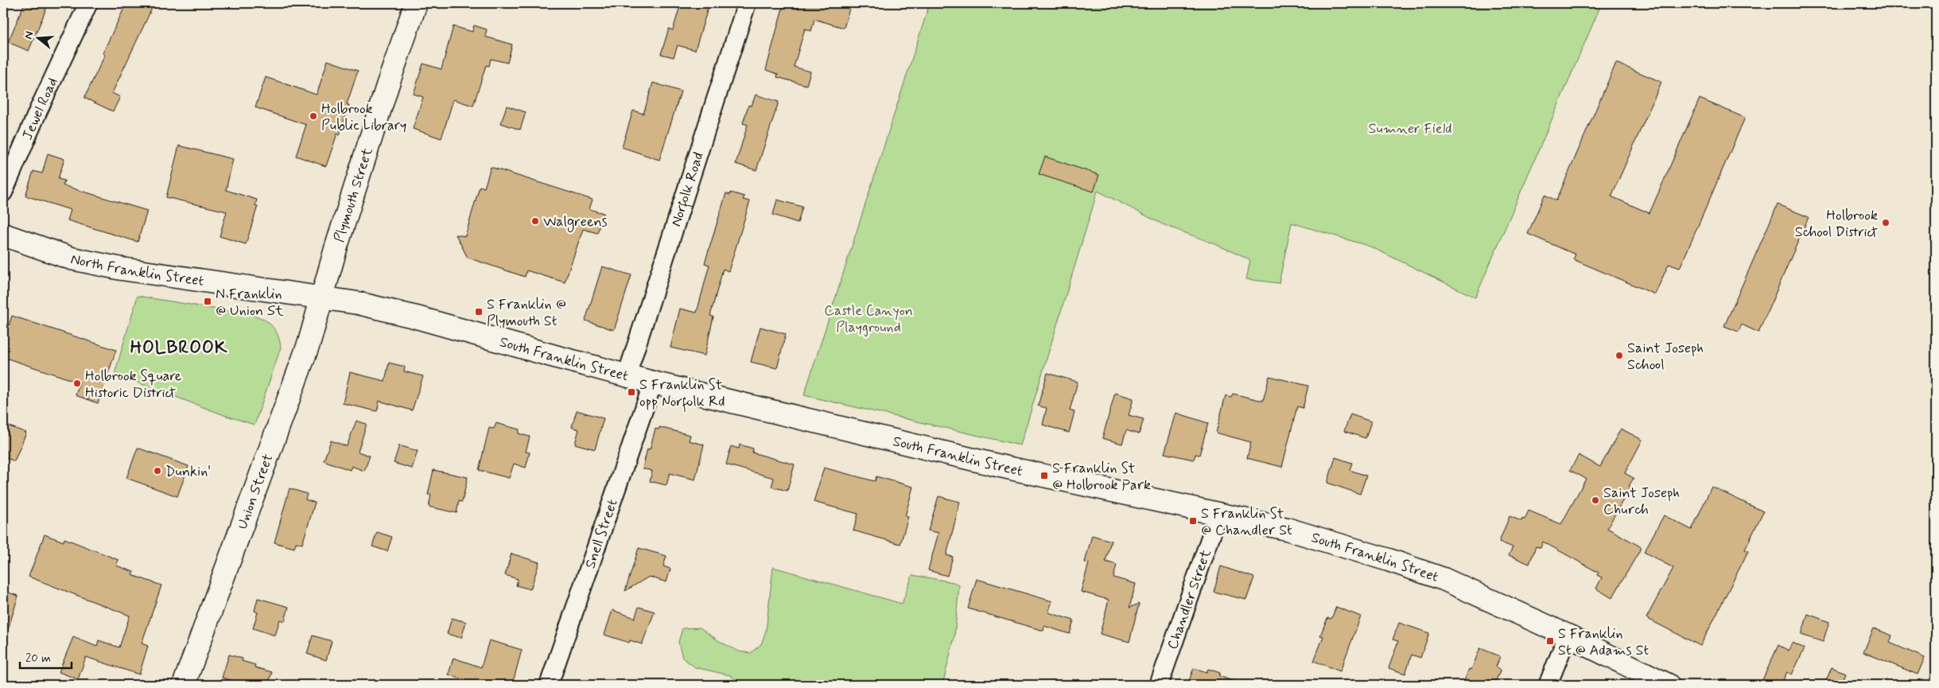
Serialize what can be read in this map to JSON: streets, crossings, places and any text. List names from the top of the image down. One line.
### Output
{"streets":{"main road":["Plymouth Street","North Franklin Street","South Franklin Street","Union Street"],"street":["Jewel Road","Norfolk Road","Snell Street","Chandler Street"]},"crossings":[["Norfolk Road","South Franklin Street"],["Plymouth Street","North Franklin Street"],["Plymouth Street","South Franklin Street"],["Plymouth Street","Union Street"],["North Franklin Street","South Franklin Street"],["North Franklin Street","Union Street"],["South Franklin Street","Union Street"],["South Franklin Street","Snell Street"],["South Franklin Street","Chandler Street"]],"districts":["HOLBROOK"],"parks":["Sumner Field","Castle Canyon Playground"],"places":{"other":["Holbrook Public Library","Walgreens","Holbrook School District","Saint Joseph School","Holbrook Square Historic District","Dunkin'","Saint Joseph Church"],"transit":["N Franklin @ Union St","S Franklin @ Plymouth St","S Franklin St opp Norfolk Rd","S Franklin St @ Holbrook Park","S Franklin St @ Chandler St","S Franklin St @ Adams St"]},"scale_bar":"20 m","north":"left"}
